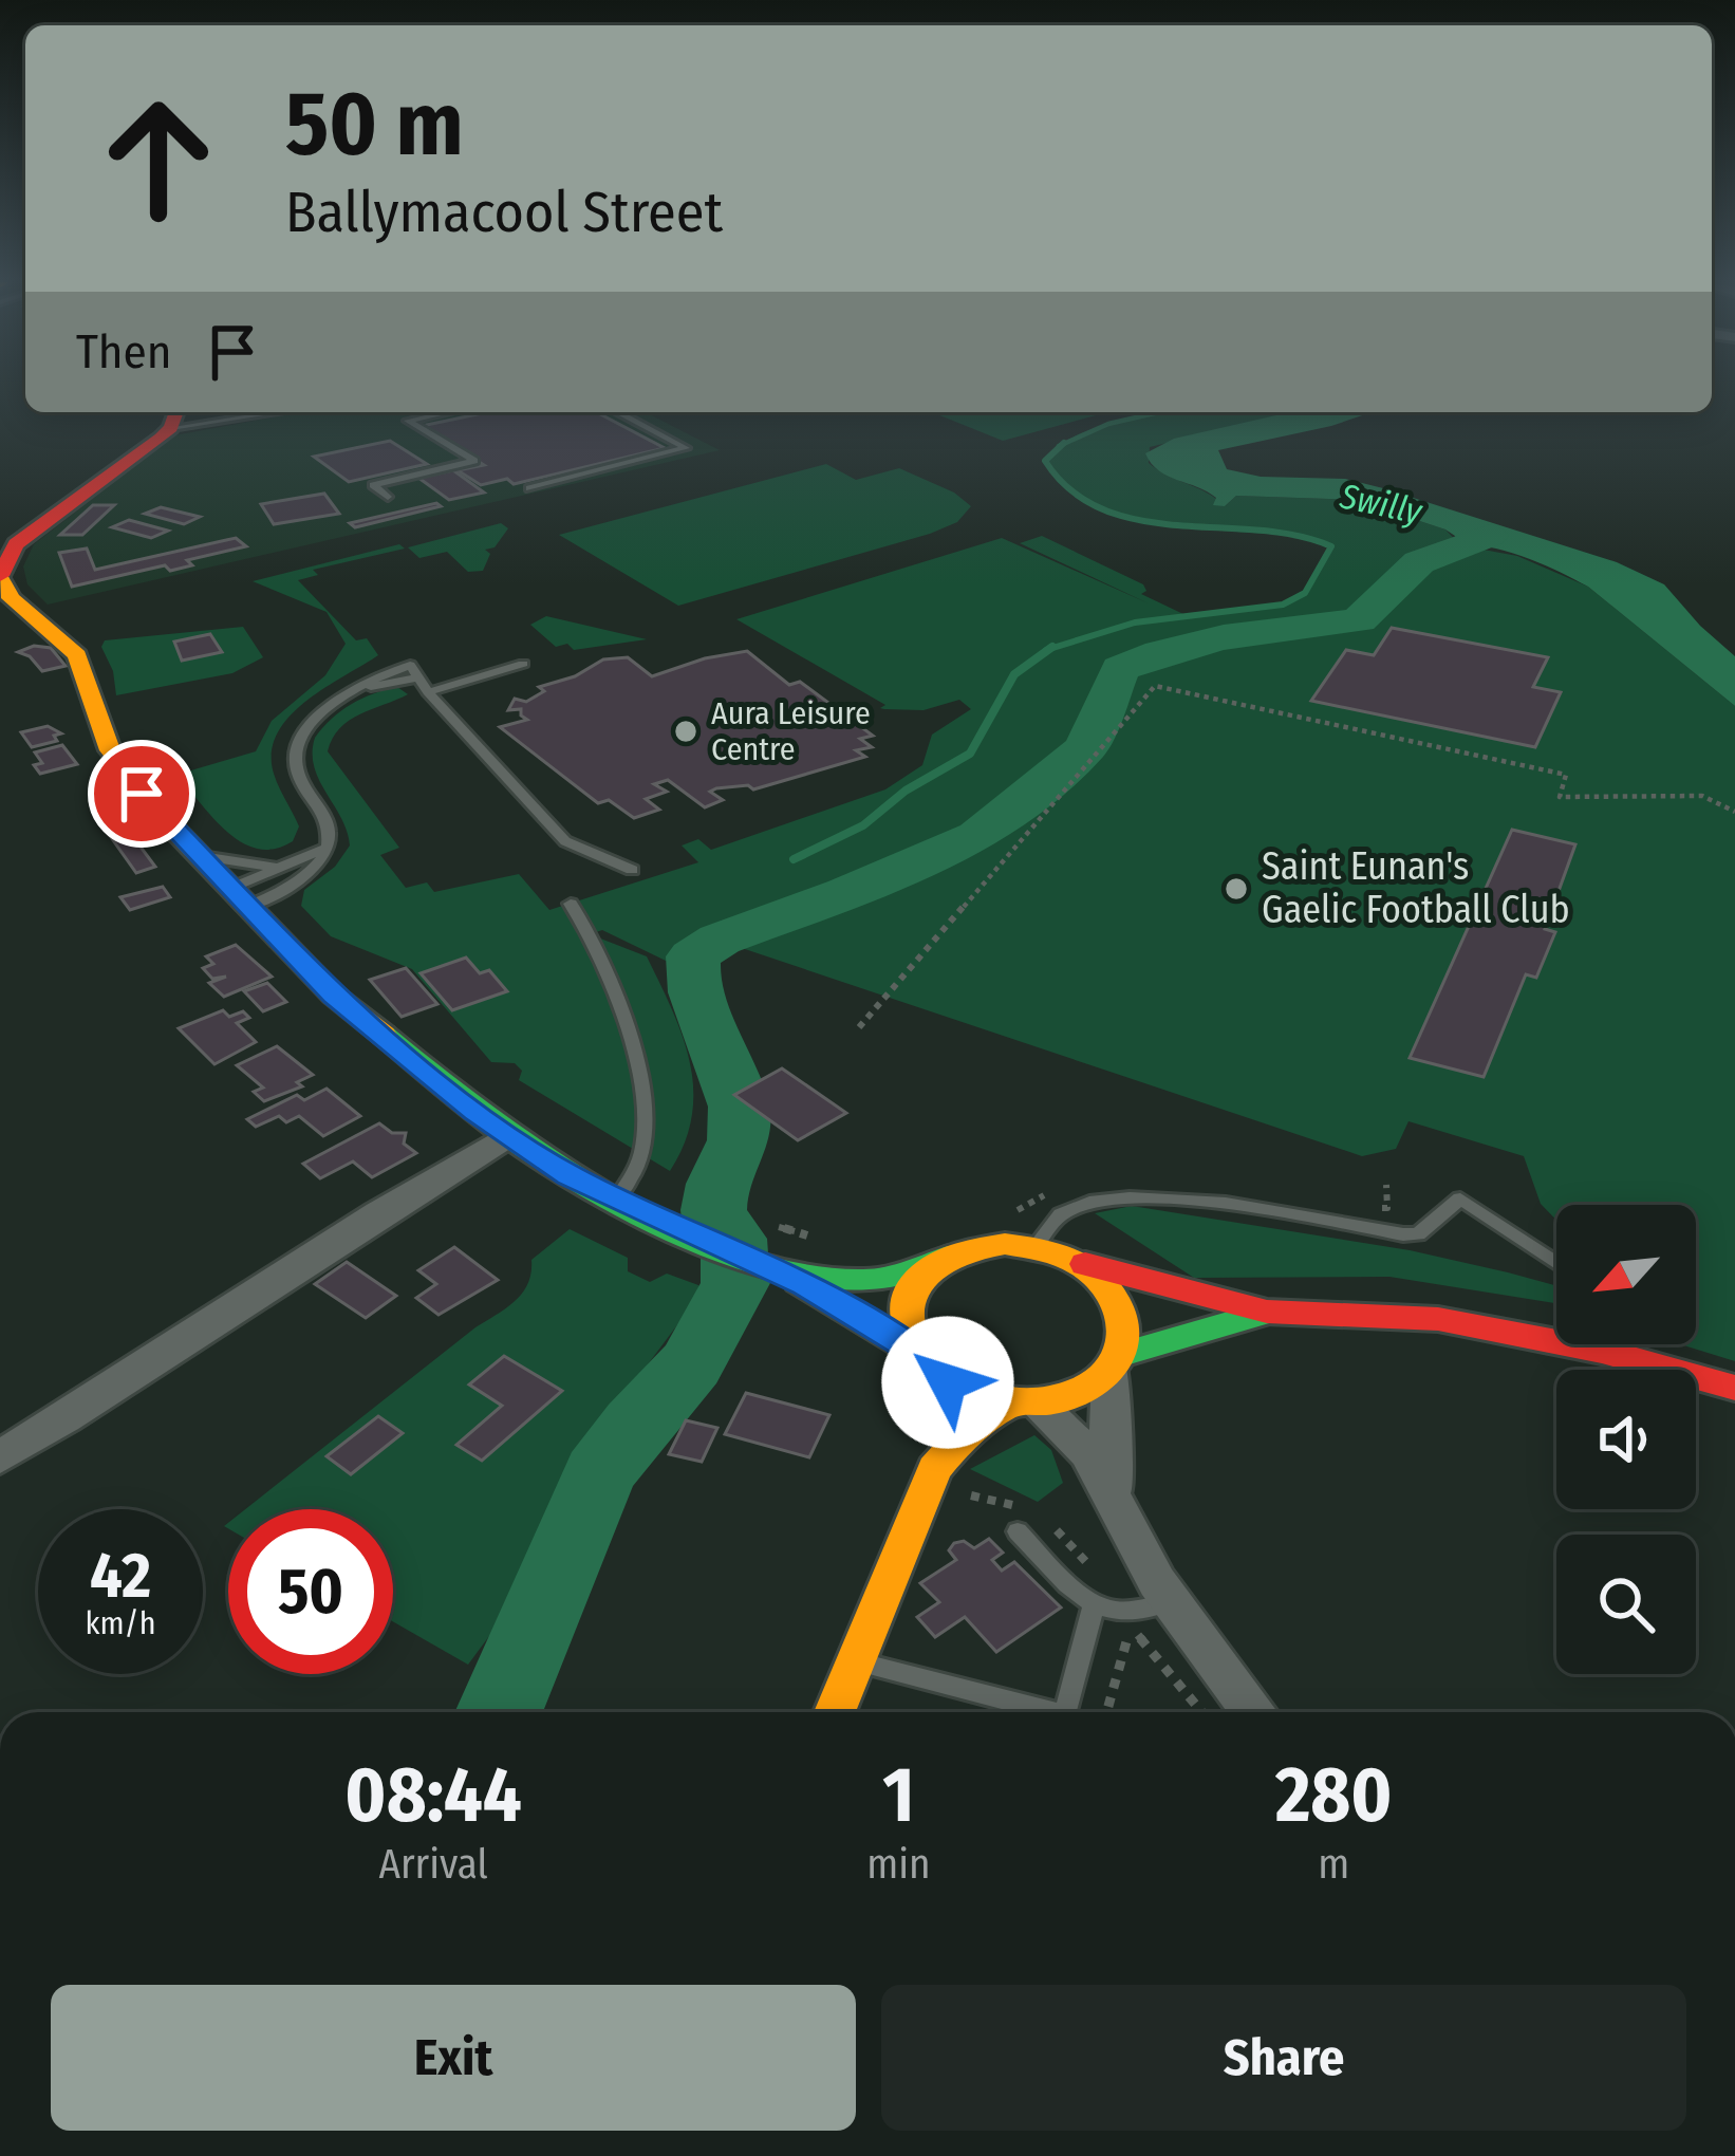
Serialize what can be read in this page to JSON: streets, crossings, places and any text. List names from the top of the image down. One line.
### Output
{"water":["Swilly"],"places":["Aura Leisure Centre","Saint Eunan's Gaelic Football Club"],"north":"bottom left","page":{"turn":["50 m","Ballymacool Street"],"then":"Then","speed":"42 km/h","limit":"50","eta":["08:44","Arrival","1","min","280","m"],"buttons":["Exit","Share"]}}
